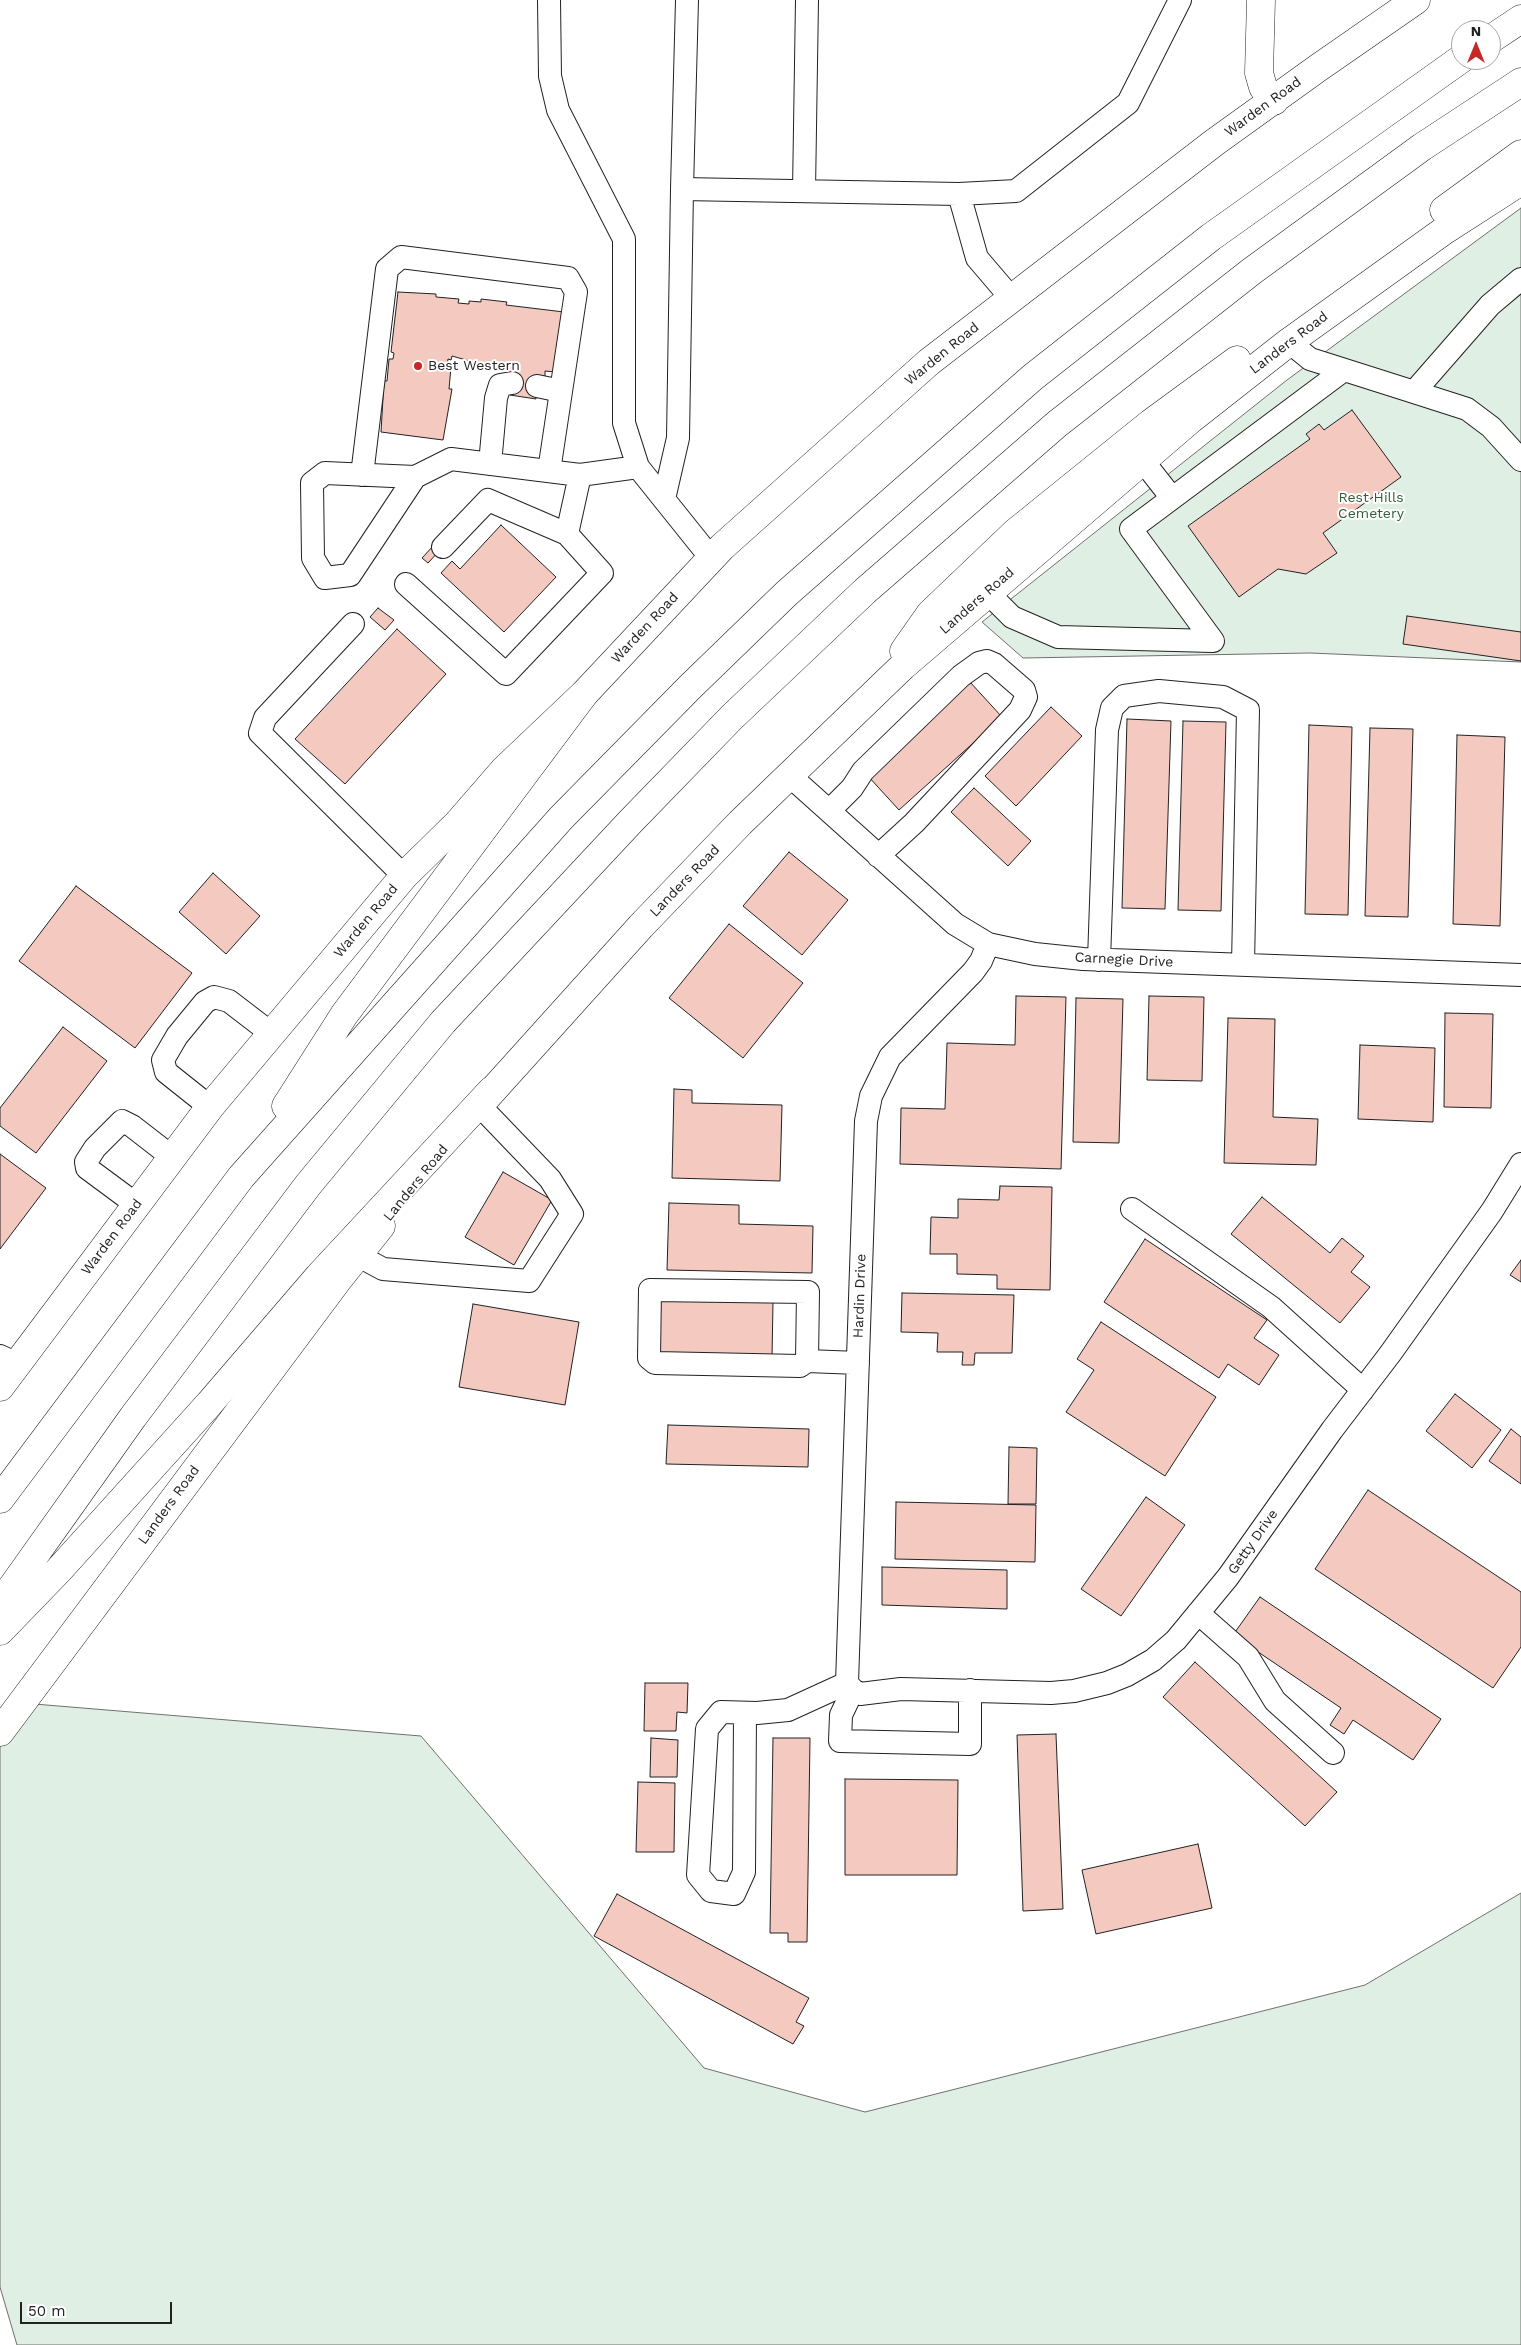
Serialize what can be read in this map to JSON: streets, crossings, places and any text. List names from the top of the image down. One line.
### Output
{"streets":{"main road":["Warden Road","Landers Road"],"street":["Carnegie Drive","Hardin Drive","Getty Drive"]},"crossings":[["Landers Road","Carnegie Drive"],["Carnegie Drive","Hardin Drive"],["Hardin Drive","Getty Drive"]],"parks":["Rest Hills Cemetery"],"places":["Best Western"],"scale_bar":"50 m","north":"top"}
